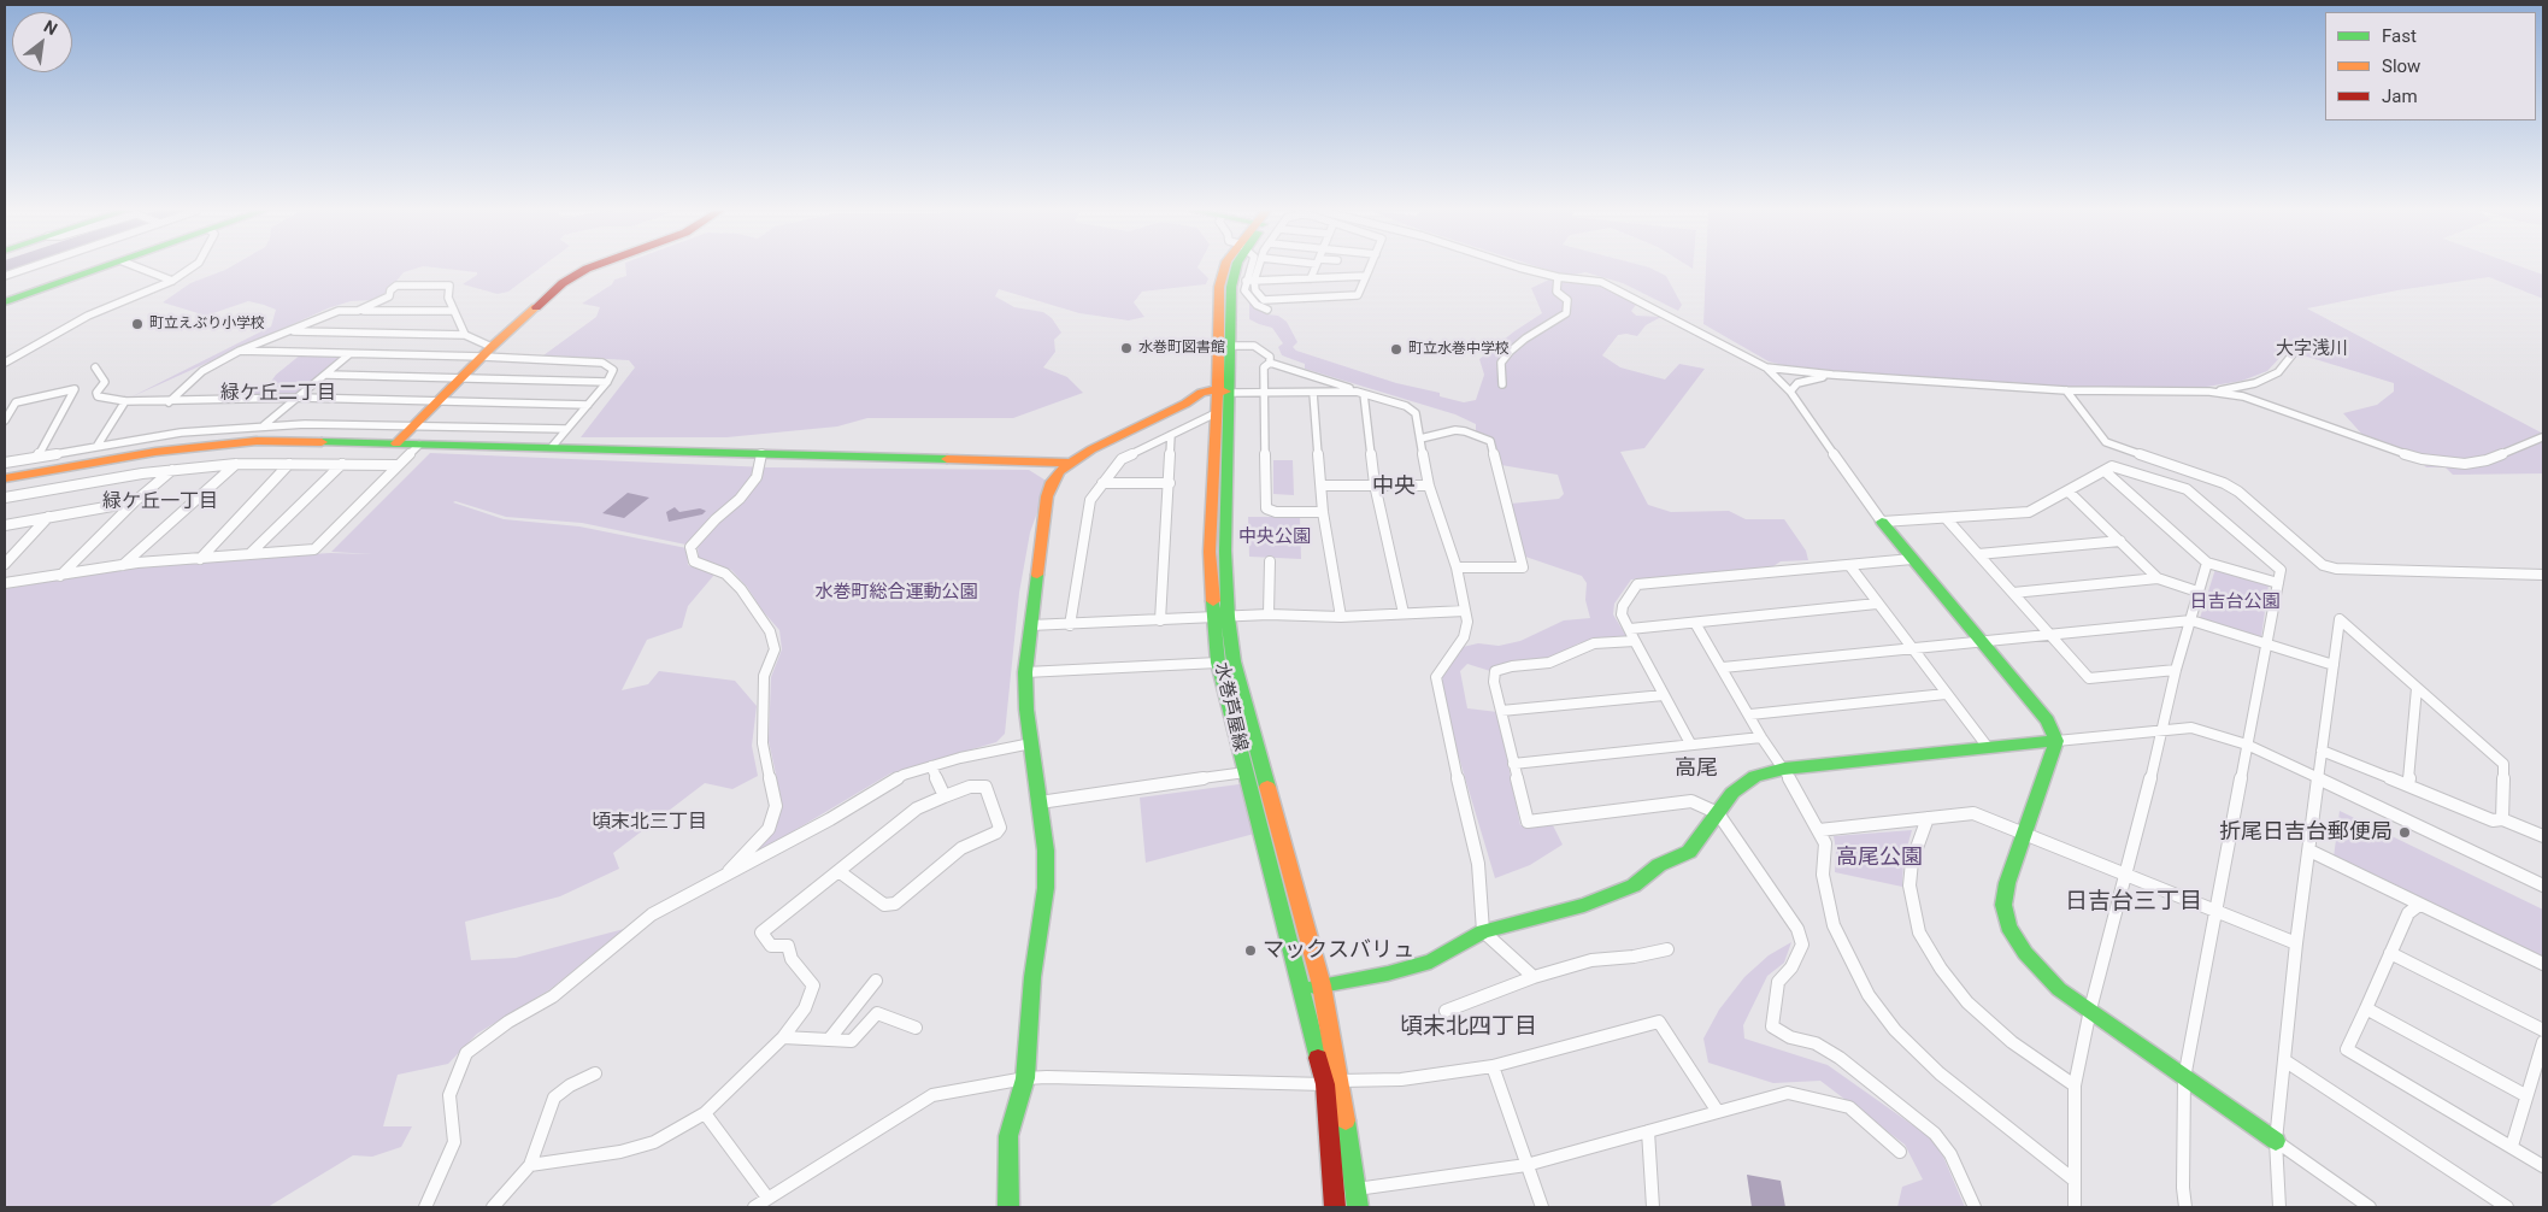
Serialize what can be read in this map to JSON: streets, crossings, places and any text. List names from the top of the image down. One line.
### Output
{"streets":{"street":["水巻芦屋線"]},"districts":["大字浅川","緑ケ丘二丁目","中央","緑ケ丘一丁目","高尾","頃末北三丁目","日吉台三丁目","頃末北四丁目"],"parks":["中央公園","水巻町総合運動公園","日吉台公園","高尾公園"],"places":["町立えぶり小学校","水巻町図書館","町立水巻中学校","折尾日吉台郵便局","マックスバリュ"],"legend":["Fast","Slow","Jam"],"north":"top right"}
